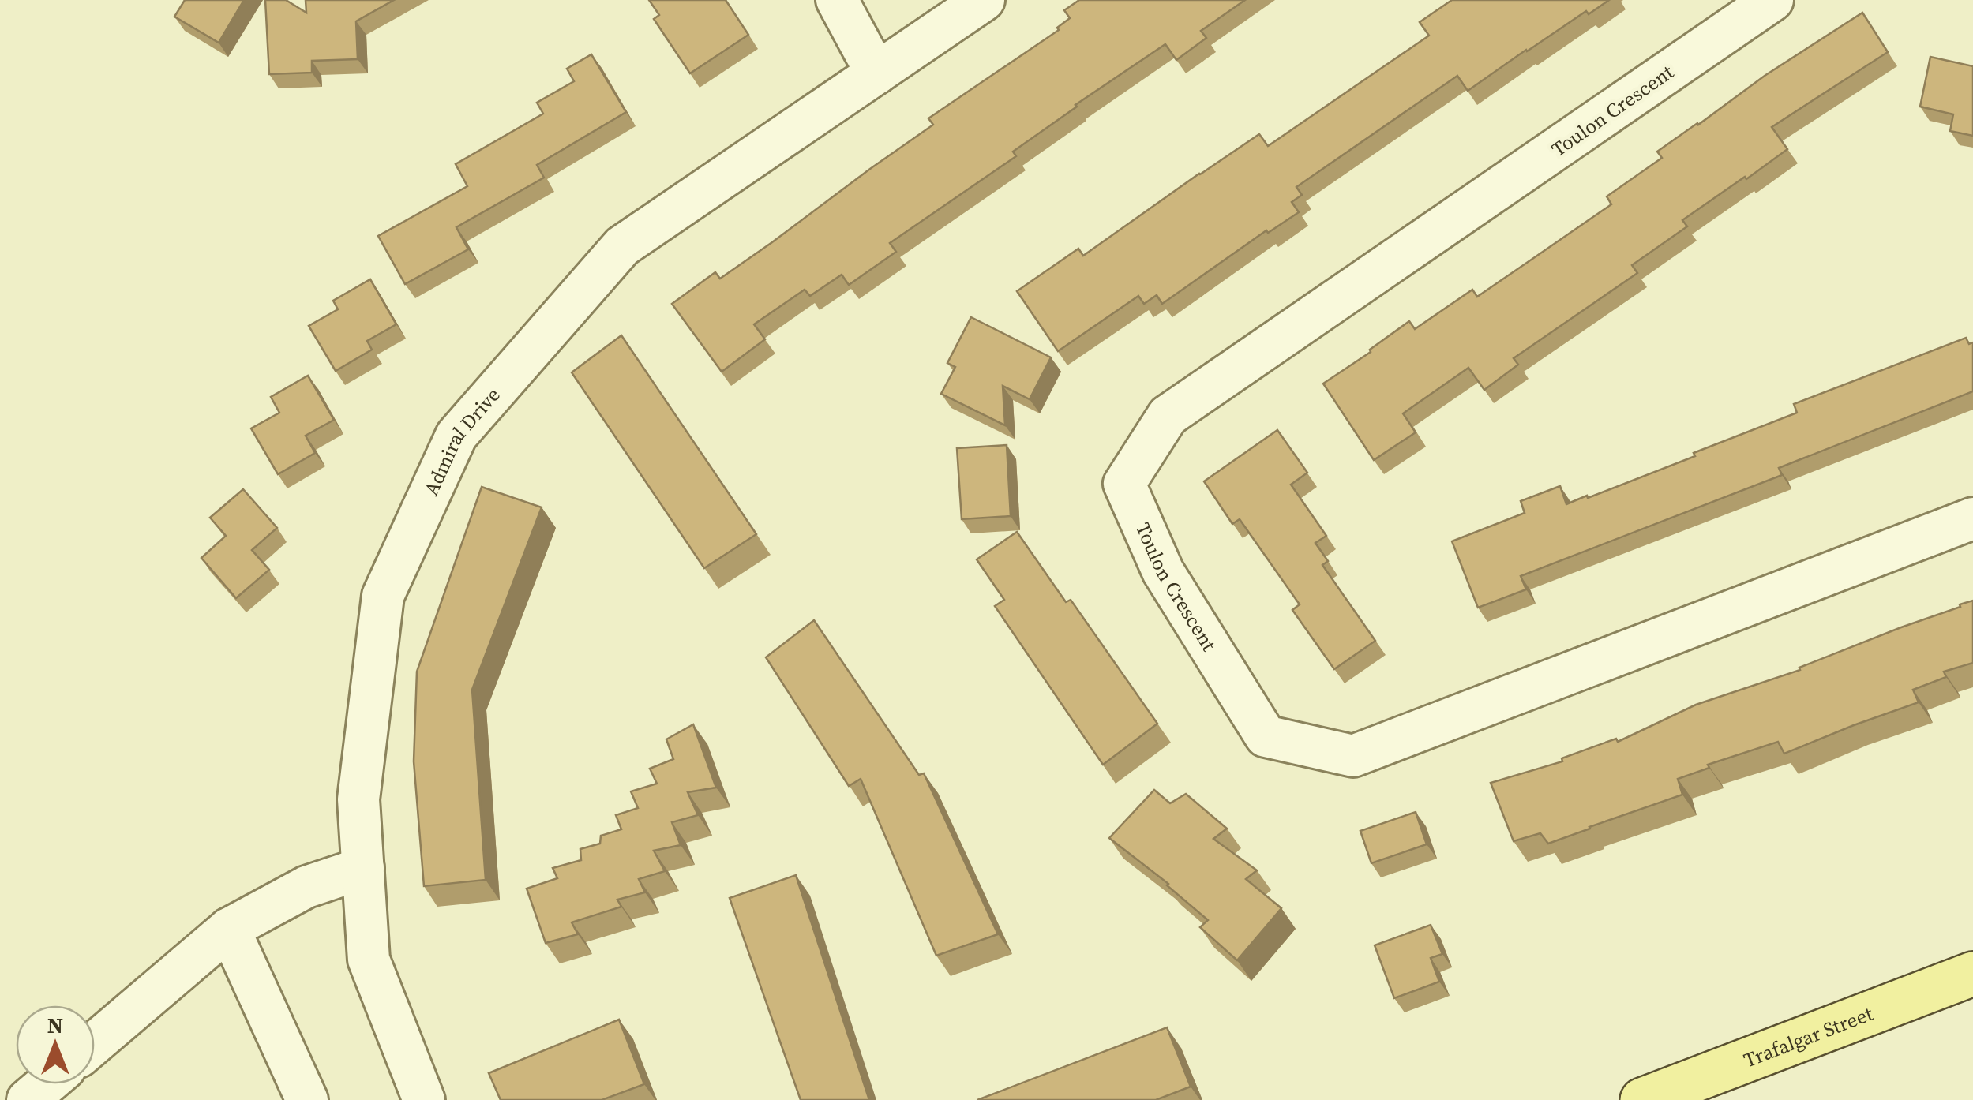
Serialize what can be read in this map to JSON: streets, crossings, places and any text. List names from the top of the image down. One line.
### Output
{"streets":{"main road":["Trafalgar Street"],"street":["Toulon Crescent","Admiral Drive"]},"north":"top"}
